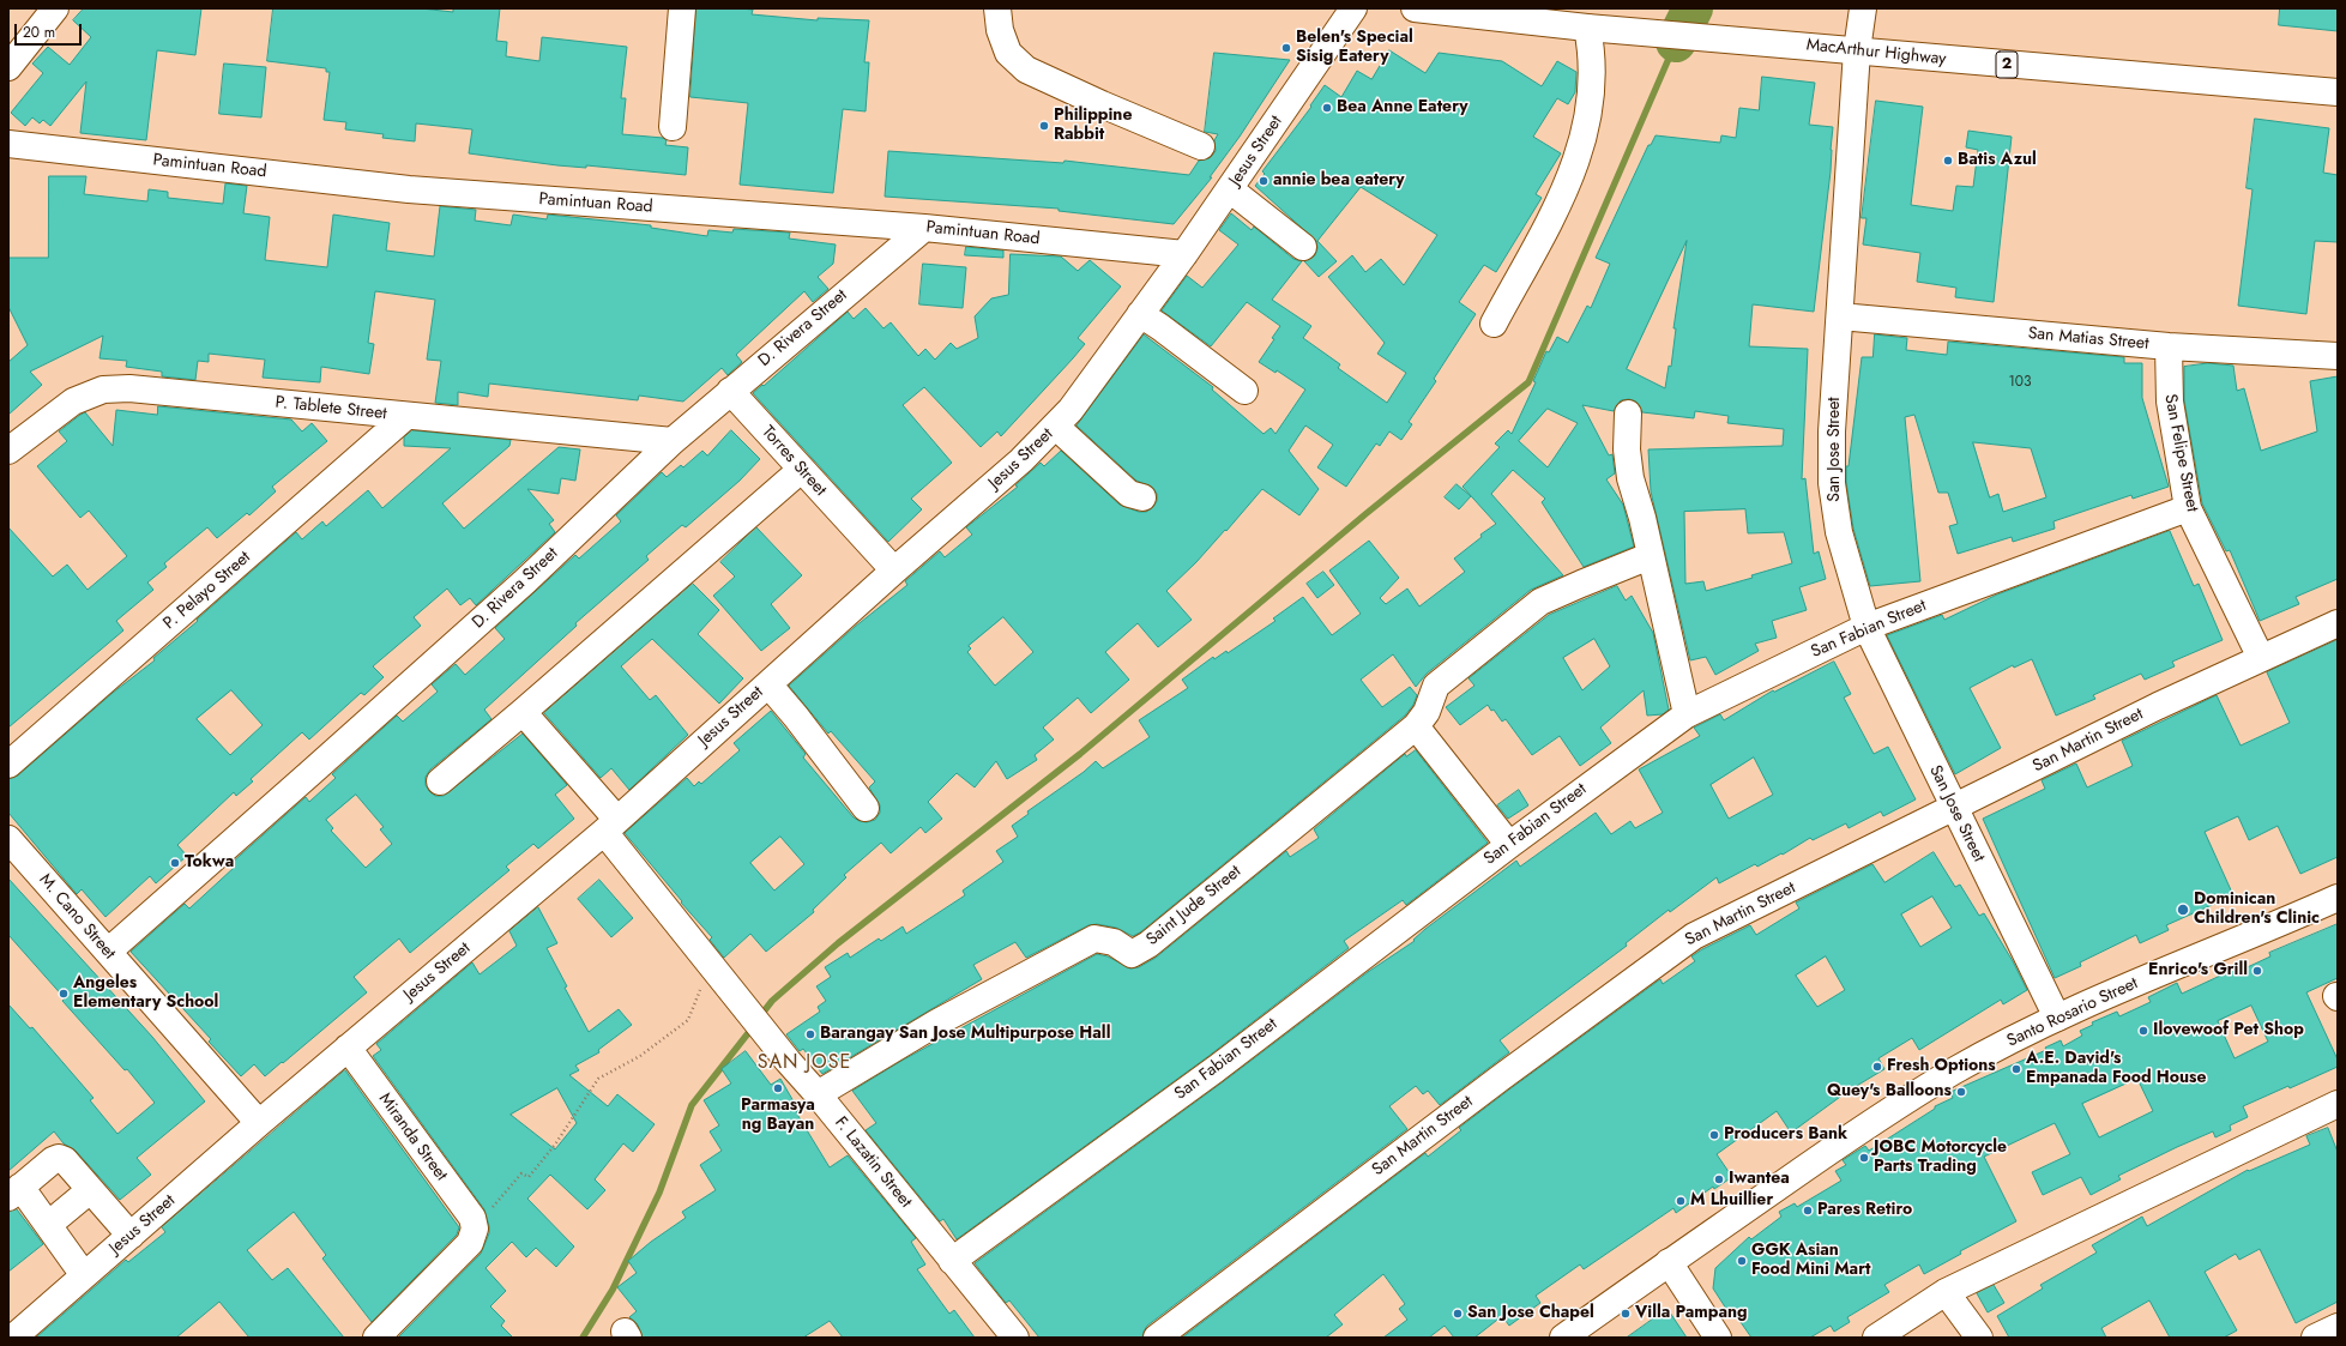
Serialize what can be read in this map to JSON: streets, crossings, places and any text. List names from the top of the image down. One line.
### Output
{"streets":{"main road":["MacArthur Highway","2","Jesus Street","Pamintuan Road","D. Rivera Street","San Matias Street","P. Tablete Street","San Jose Street","San Felipe Street","Torres Street","P. Pelayo Street","San Fabian Street","San Martin Street","Saint Jude Street","M. Cano Street","Santo Rosario Street","Miranda Street","F. Lazatin Street"]},"crossings":[["MacArthur Highway","San Jose Street"],["Jesus Street","Pamintuan Road"],["Jesus Street","Torres Street"],["Jesus Street","M. Cano Street"],["Jesus Street","Miranda Street"],["Jesus Street","F. Lazatin Street"],["Pamintuan Road","D. Rivera Street"],["D. Rivera Street","P. Tablete Street"],["D. Rivera Street","Torres Street"],["D. Rivera Street","M. Cano Street"],["San Matias Street","San Jose Street"],["San Matias Street","San Felipe Street"],["P. Tablete Street","P. Pelayo Street"],["San Jose Street","San Fabian Street"],["San Jose Street","San Martin Street"],["San Jose Street","Santo Rosario Street"],["San Felipe Street","San Fabian Street"],["San Felipe Street","San Martin Street"],["San Fabian Street","F. Lazatin Street"],["Saint Jude Street","F. Lazatin Street"]],"districts":["SAN JOSE"],"places":["Belen's Special Sisig Eatery","Bea Anne Eatery","Philippine Rabbit","Batis Azul","annie bea eatery","Tokwa","Dominican Children's Clinic","Enrico's Grill","Angeles Elementary School","Ilovewoof Pet Shop","Barangay San Jose Multipurpose Hall","Fresh Options","A.E. David's Empanada Food House","Parmasya ng Bayan","Quey's Balloons","Producers Bank","JOBC Motorcycle Parts Trading","Iwantea","M Lhuillier","Pares Retiro","GGK Asian Food Mini Mart","San Jose Chapel","Villa Pampang"],"house_numbers":["103"],"scale_bar":"20 m"}
